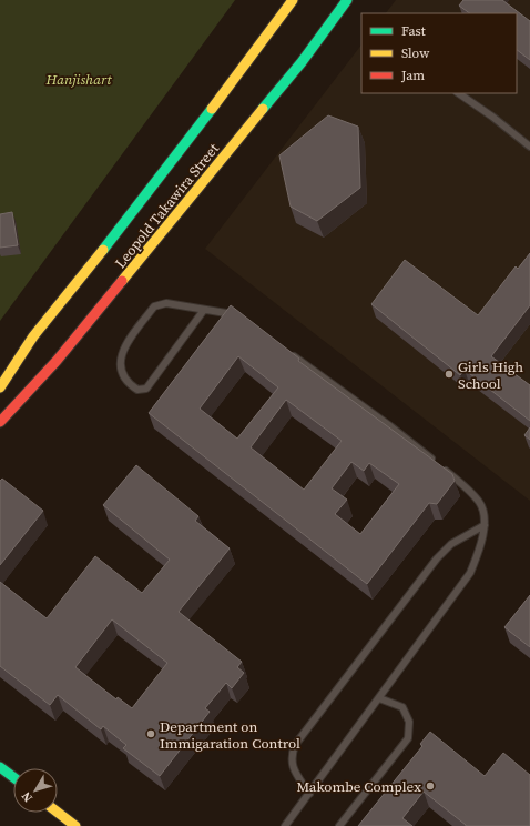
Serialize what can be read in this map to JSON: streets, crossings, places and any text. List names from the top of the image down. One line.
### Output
{"streets":{"main road":["Leopold Takawira Street"]},"parks":["Hanjishart"],"places":["Girls High School","Department on Immigaration Control","Makombe Complex"],"legend":["Fast","Slow","Jam"],"north":"bottom left"}
